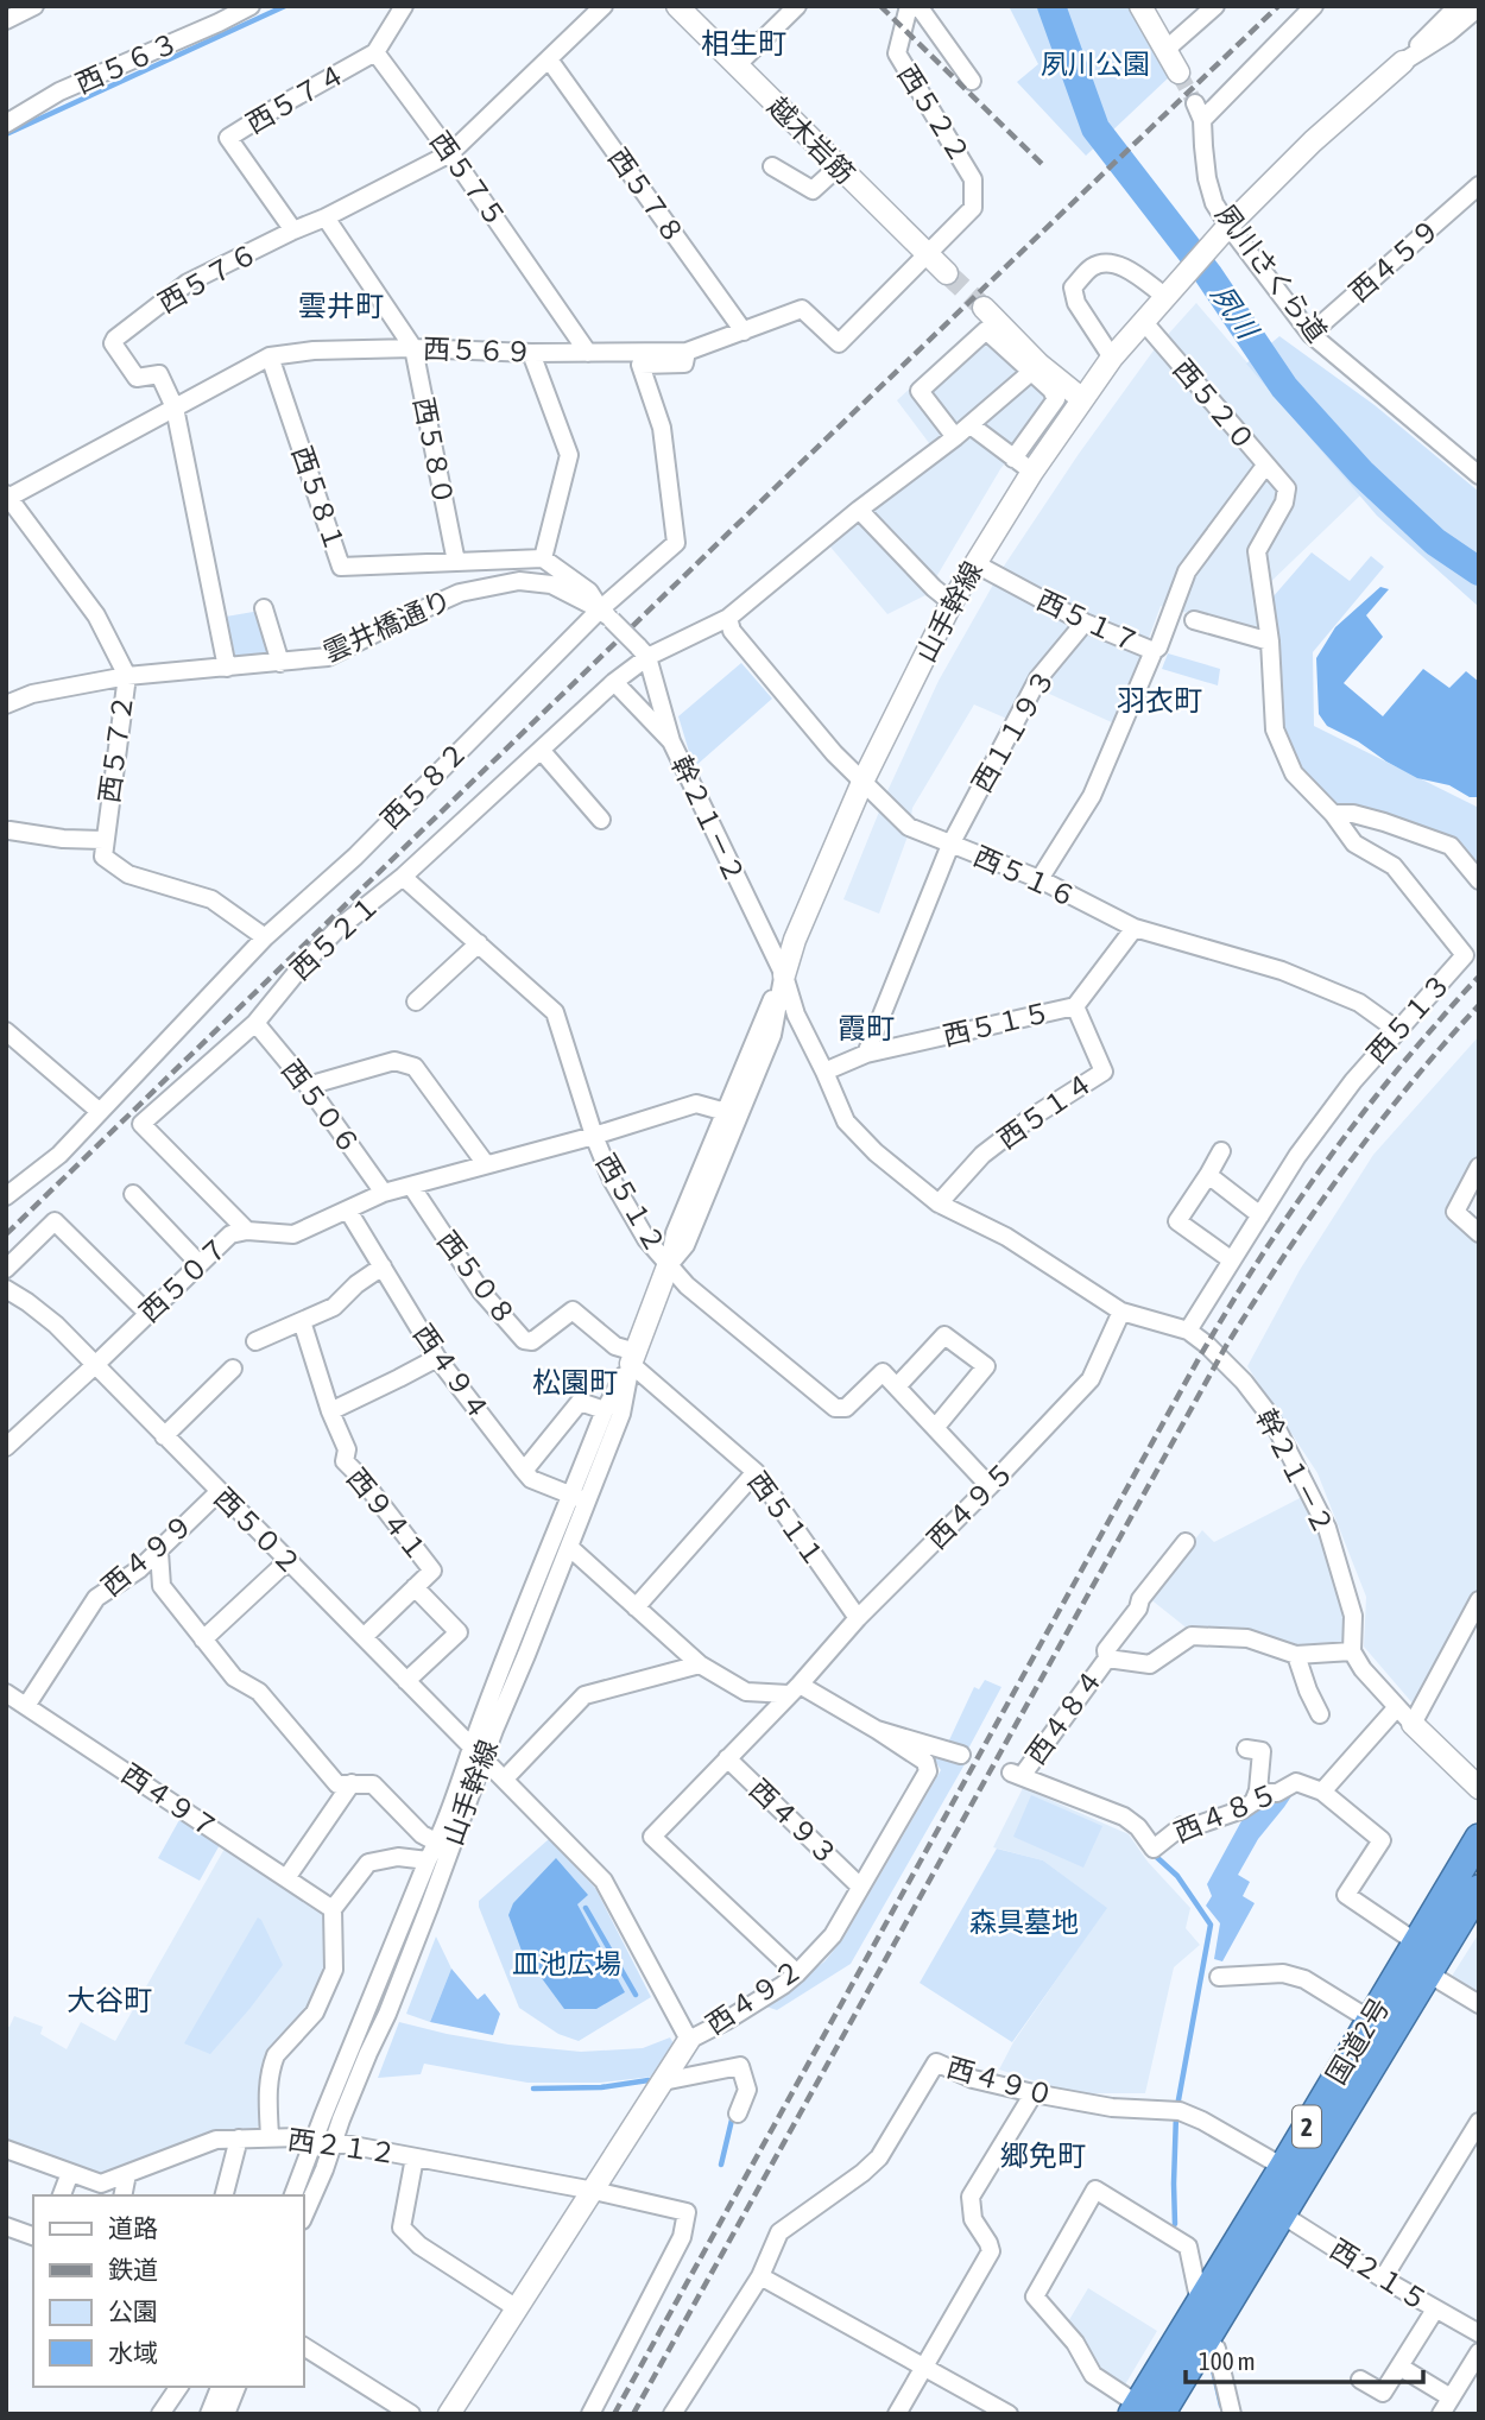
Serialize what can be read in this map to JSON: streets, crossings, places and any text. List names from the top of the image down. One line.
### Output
{"streets":{"highway":["国道2号","2"],"street":["西５６３","西５７４","西５２２","越木岩筋","西５７５","西５７８","西４５９","夙川さくら道","西５７６","西５６９","西５２０","西５８０","西５８１","山手幹線","西５１７","雲井橋通り","西１１９３","西５７２","西５８２","幹２１－２","西５１６","西５２１","西５１３","西５１５","西５０６","西５１４","西５１２","西５０８","西５０７","西４９４","西４９５","西９４１","西５１１","西５０２","西４９９","西４８４","西４９７","西４８５","西４９３","西４９２","西４９０","西２１２","西２１５"]},"crossings":[["西５７４","西５７５"],["西５７４","西５７６"],["西５２２","越木岩筋"],["西５２２","西５６９"],["越木岩筋","西５６９"],["西５７５","西５７６"],["西５７５","西５６９"],["西５７８","西５７６"],["西５７８","西５６９"],["西４５９","夙川さくら道"],["夙川さくら道","山手幹線"],["西５７６","西５６９"],["西５７６","西５８０"],["西５７６","雲井橋通り"],["西５６９","西５８０"],["西５６９","西５８１"],["西５６９","西５７２"],["西５６９","西５８２"],["西５２０","山手幹線"],["西５２０","西５１３"],["西５８０","西５８１"],["山手幹線","西５１７"],["山手幹線","幹２１－２"],["山手幹線","西５１６"],["山手幹線","西５１２"],["山手幹線","西５０８"],["山手幹線","西５０７"],["山手幹線","西４９４"],["山手幹線","西５１１"],["山手幹線","西５０２"],["山手幹線","西２１２"],["西５１７","西１１９３"],["西５１７","西５１６"],["雲井橋通り","西５７２"],["雲井橋通り","西５８２"],["西１１９３","西５１６"],["西１１９３","西５１５"],["西５７２","西５８２"],["幹２１－２","西５２１"],["幹２１－２","西５１３"],["幹２１－２","西５１５"],["幹２１－２","西５１４"],["幹２１－２","西４９５"],["西５１６","西５１３"],["西５１６","西５１５"],["西５２１","西５０６"],["西５２１","西５１２"],["西５２１","西５０７"],["西５１５","西５１４"],["西５０６","西５０７"],["西５１２","西５０７"],["西５０８","西５０７"],["西５０８","西５１１"],["西５０７","西４９４"],["西５０７","西５０２"],["西４９５","西５１１"],["西４９５","西４９３"],["西４９５","西４９２"],["西５０２","西４９９"],["西５０２","西４９２"],["西４９９","西４９７"],["西４８４","西４８５"],["西４９３","西４９２"],["西４９２","西２１２"],["国道2号","西４９０"],["国道2号","西２１５"]],"districts":["相生町","雲井町","羽衣町","霞町","松園町","大谷町","郷免町"],"water":["夙川"],"parks":["夙川公園","森具墓地","皿池広場"],"legend":["道路","鉄道","公園","水域"],"scale_bar":"100 m"}
